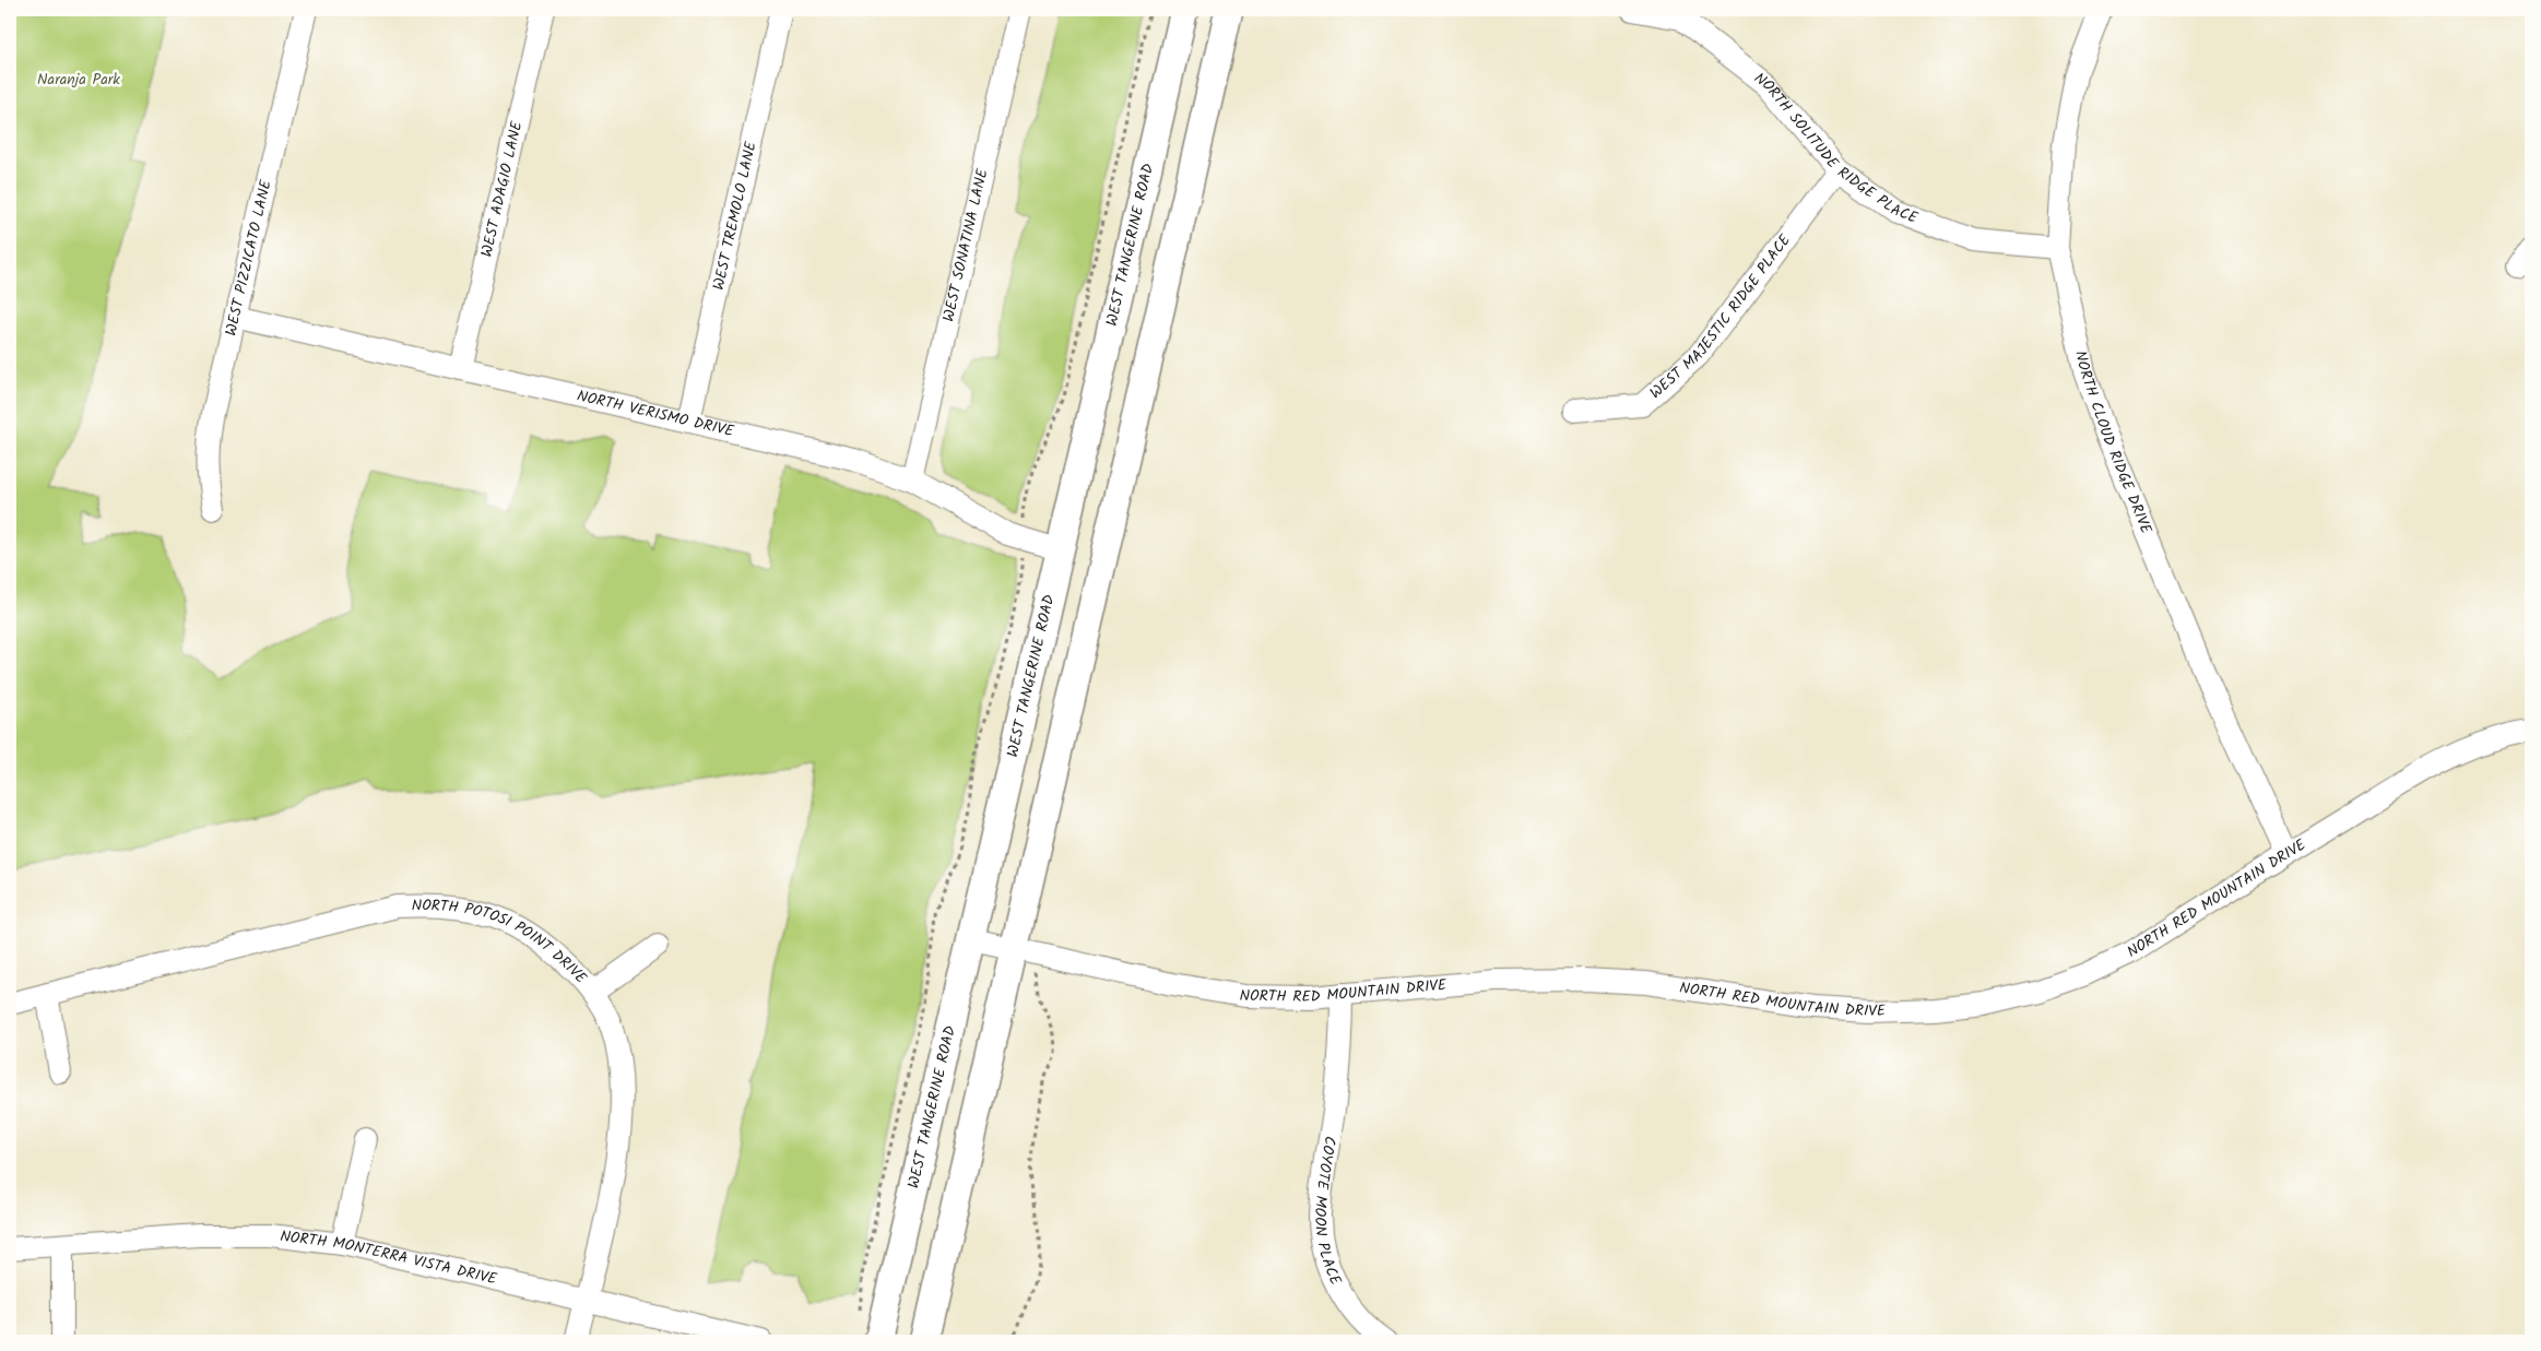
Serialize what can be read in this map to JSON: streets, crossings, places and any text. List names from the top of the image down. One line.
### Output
{"streets":{"main road":["WEST TANGERINE ROAD"],"street":["NORTH SOLITUDE RIDGE PLACE","WEST ADAGIO LANE","WEST TREMOLO LANE","WEST SONATINA LANE","WEST PIZZICATO LANE","WEST MAJESTIC RIDGE PLACE","NORTH VERISMO DRIVE","NORTH CLOUD RIDGE DRIVE","NORTH RED MOUNTAIN DRIVE","NORTH POTOSI POINT DRIVE","COYOTE MOON PLACE","NORTH MONTERRA VISTA DRIVE"]},"crossings":[["NORTH SOLITUDE RIDGE PLACE","WEST MAJESTIC RIDGE PLACE"],["NORTH SOLITUDE RIDGE PLACE","NORTH CLOUD RIDGE DRIVE"],["WEST ADAGIO LANE","NORTH VERISMO DRIVE"],["WEST TREMOLO LANE","NORTH VERISMO DRIVE"],["WEST SONATINA LANE","NORTH VERISMO DRIVE"],["WEST TANGERINE ROAD","NORTH VERISMO DRIVE"],["WEST TANGERINE ROAD","NORTH RED MOUNTAIN DRIVE"],["WEST PIZZICATO LANE","NORTH VERISMO DRIVE"],["NORTH CLOUD RIDGE DRIVE","NORTH RED MOUNTAIN DRIVE"],["NORTH RED MOUNTAIN DRIVE","COYOTE MOON PLACE"],["NORTH POTOSI POINT DRIVE","NORTH MONTERRA VISTA DRIVE"]],"parks":["Naranja Park"]}
